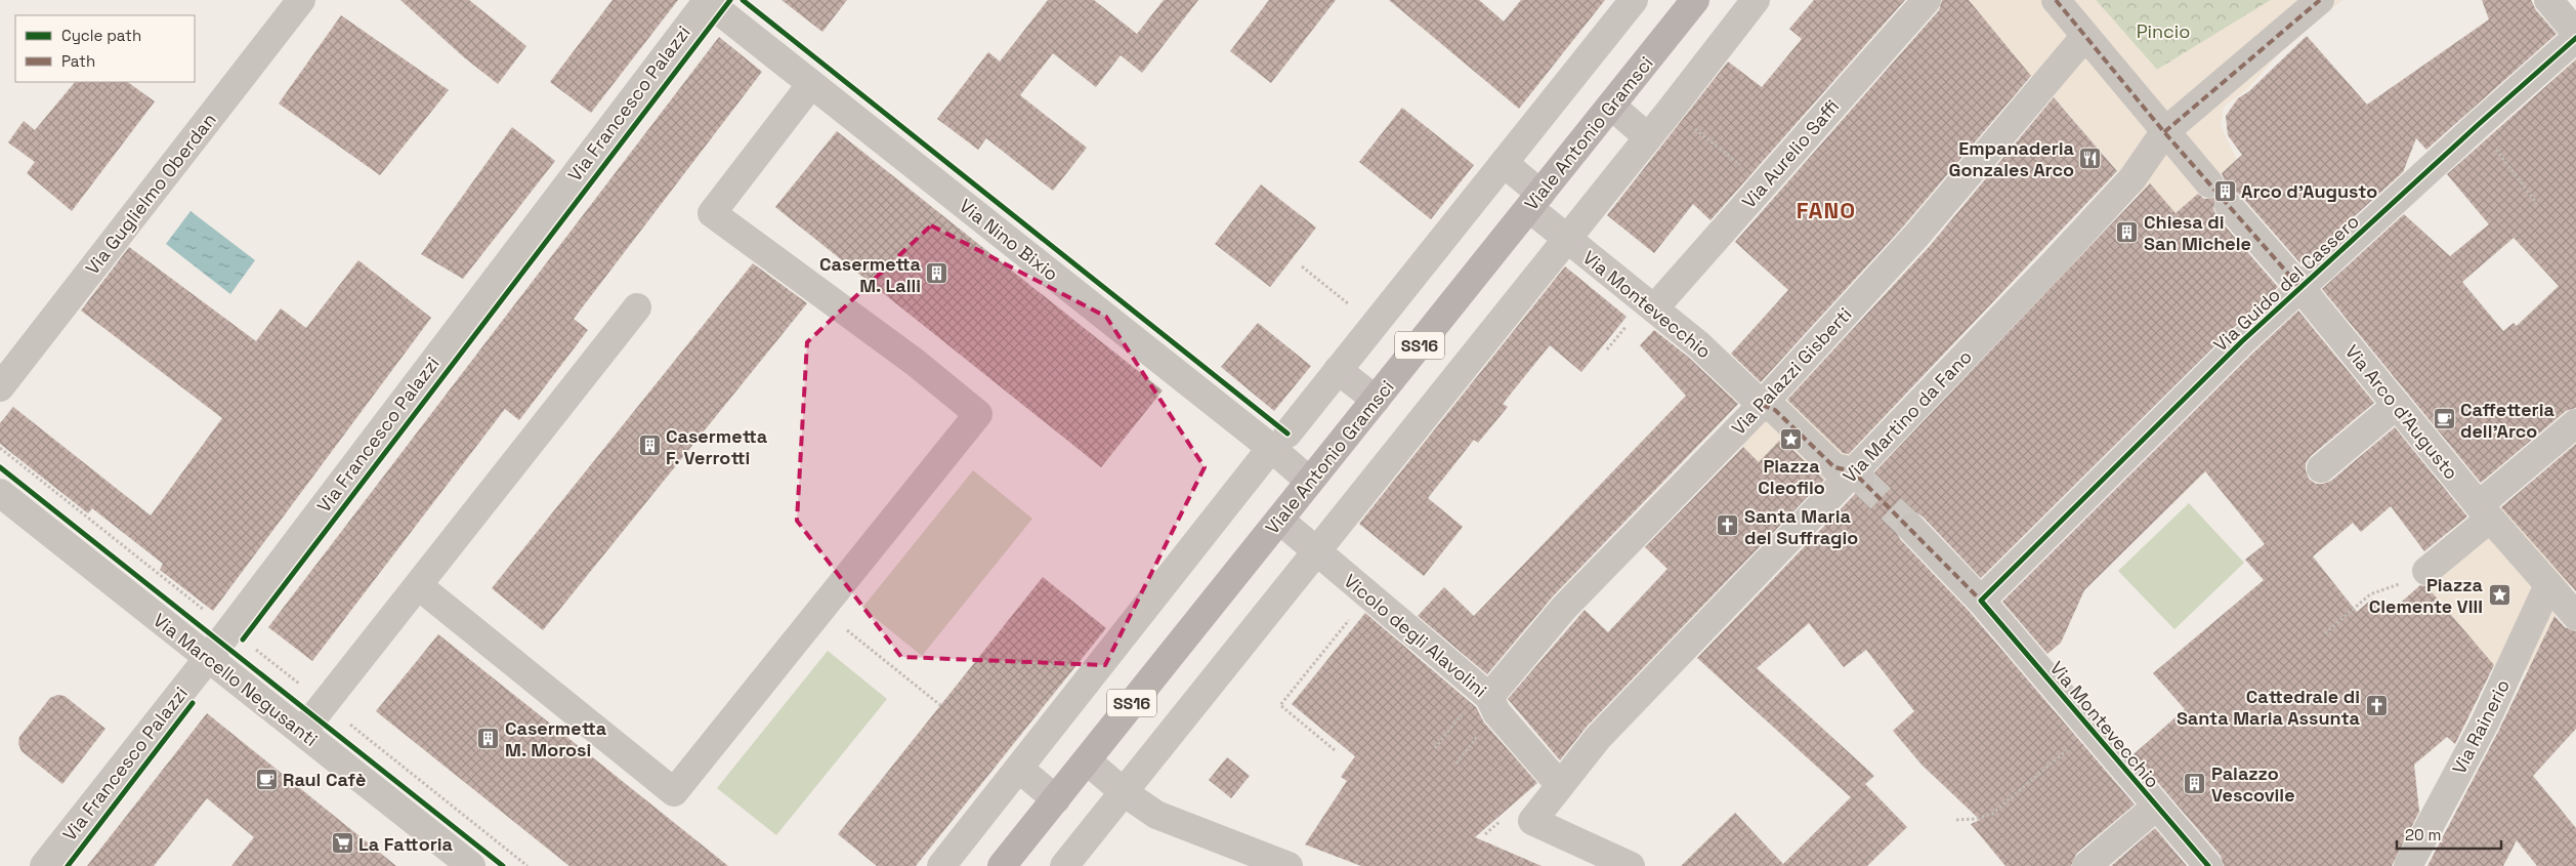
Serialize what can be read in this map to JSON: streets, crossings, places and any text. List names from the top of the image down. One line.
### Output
{"streets":{"main road":["Viale Antonio Gramsci","SS16"],"street":["Via Francesco Palazzi","Via Aurelio Saffi","Via Guglielmo Oberdan","Via Nino Bixio","Via Guido del Cassero","Via Montevecchio","Via Palazzi Gisberti","Via Arco d'Augusto","Via Martino da Fano","Vicolo degli Alavolini","Via Marcello Negusanti","Via Rainerio"]},"crossings":[["Via Francesco Palazzi","Via Nino Bixio"],["Via Francesco Palazzi","Via Marcello Negusanti"],["Viale Antonio Gramsci","Via Nino Bixio"],["Viale Antonio Gramsci","Via Montevecchio"],["Viale Antonio Gramsci","Vicolo degli Alavolini"],["Via Aurelio Saffi","Via Montevecchio"],["Via Guido del Cassero","Via Montevecchio"],["Via Guido del Cassero","Via Arco d'Augusto"],["Via Montevecchio","Via Palazzi Gisberti"],["Via Palazzi Gisberti","Vicolo degli Alavolini"],["Via Arco d'Augusto","Via Rainerio"],["Via Martino da Fano","Vicolo degli Alavolini"]],"districts":["FANO"],"parks":["Pincio"],"places":{"restaurant":["Empanaderia Gonzales Arco"],"building":["Arco d'Augusto","Chiesa di San Michele","Casermetta M. Lalli","Casermetta F. Verrotti","Casermetta M. Morosi","Palazzo Vescovile"],"cafe":["Caffetteria dell'Arco","Raul Cafè"],"place":["Piazza Cleofilo","Piazza Clemente VIII"],"church":["Santa Maria del Suffragio","Cattedrale di Santa Maria Assunta"],"supermarket":["La Fattoria"]},"legend":["Cycle path","Path"],"scale_bar":"20 m"}
